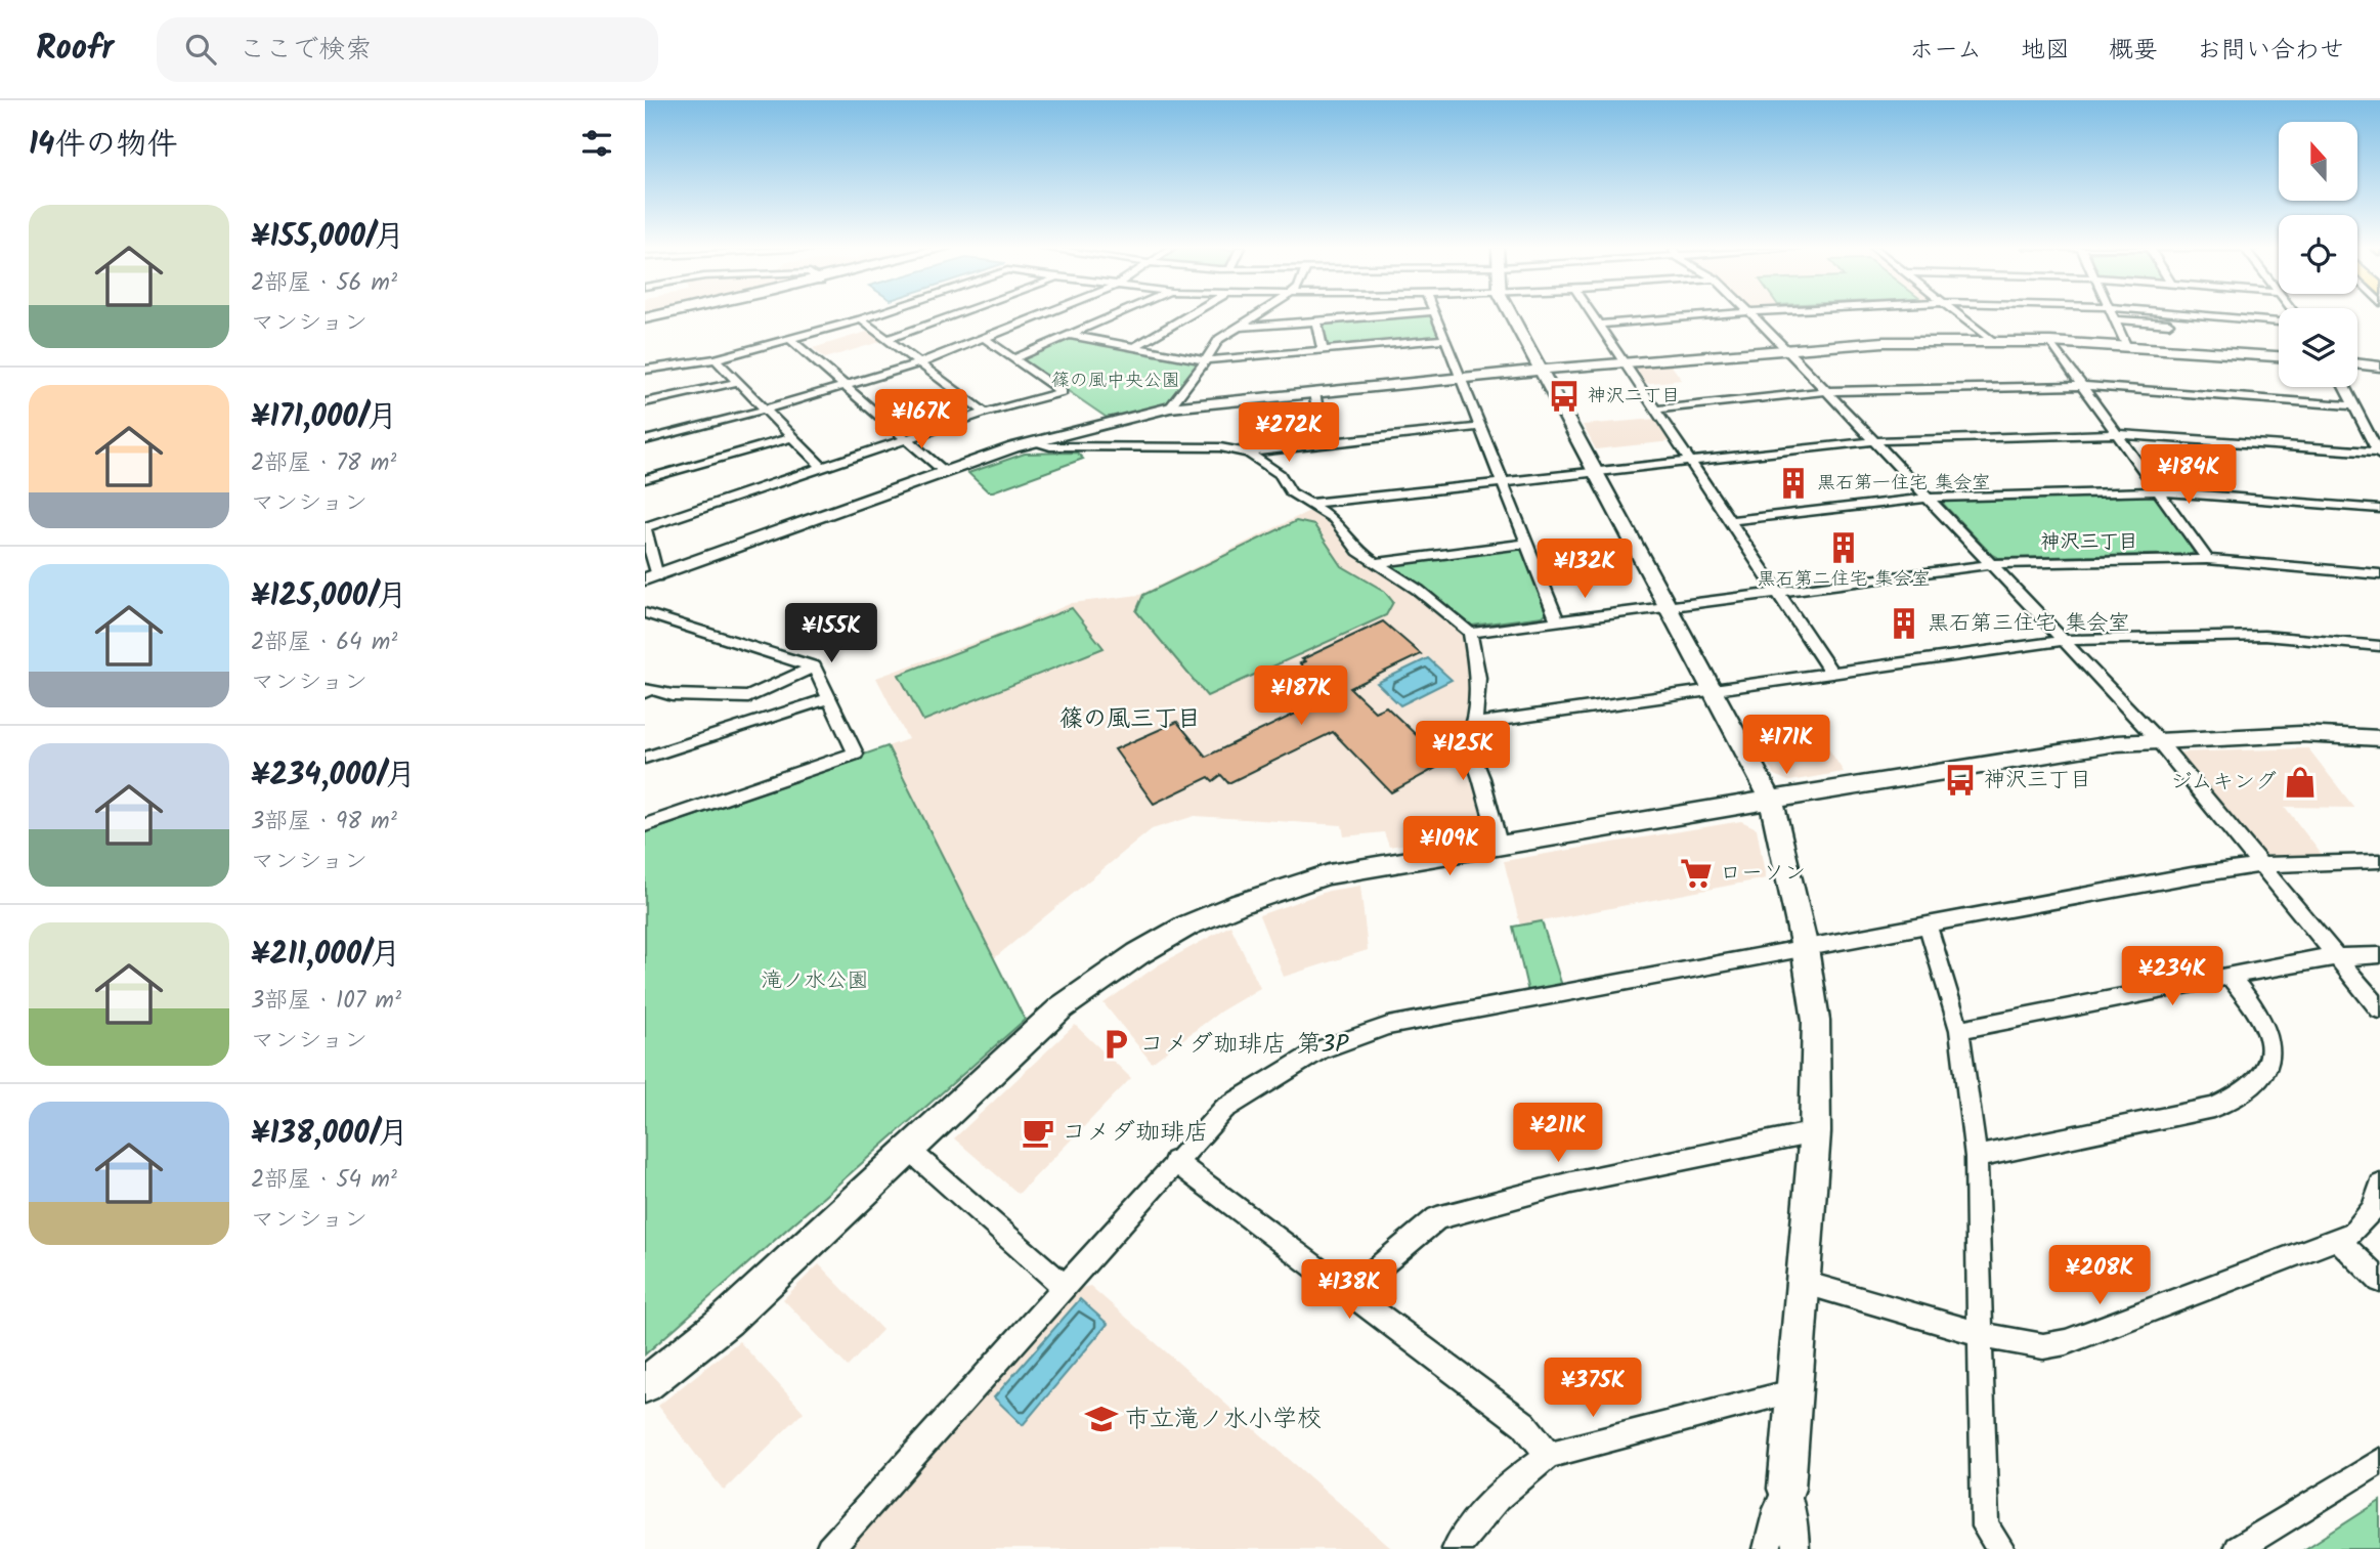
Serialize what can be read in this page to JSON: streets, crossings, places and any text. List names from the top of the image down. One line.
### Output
{"districts":["神沢三丁目","篠の風三丁目"],"parks":["篠の風中央公園","滝ノ水公園"],"places":{"bus stop":["神沢二丁目","神沢三丁目"],"building":["黒石第一住宅 集会室","黒石第二住宅 集会室","黒石第三住宅 集会室"],"shop":["ジムキング"],"supermarket":["ローソン"],"parking":["コメダ珈琲店 第3P"],"cafe":["コメダ珈琲店"],"school or university":["市立滝ノ水小学校"]},"north":"top","page":{"header":"Roofr","search":"ここで検索","nav":["ホーム","地図","概要","お問い合わせ"],"heading":"14件の物件","list":[{"name":"¥155,000/月","note":"2部屋 · 56 m² · マンション"},{"name":"¥171,000/月","note":"2部屋 · 78 m² · マンション"},{"name":"¥125,000/月","note":"2部屋 · 64 m² · マンション"},{"name":"¥234,000/月","note":"3部屋 · 98 m² · マンション"},{"name":"¥211,000/月","note":"3部屋 · 107 m² · マンション"},{"name":"¥138,000/月","note":"2部屋 · 54 m² · マンション"}],"price":["¥167K","¥272K","¥184K","¥132K","¥155K","¥187K","¥171K","¥125K","¥109K","¥234K","¥211K","¥208K","¥138K","¥375K"]}}
